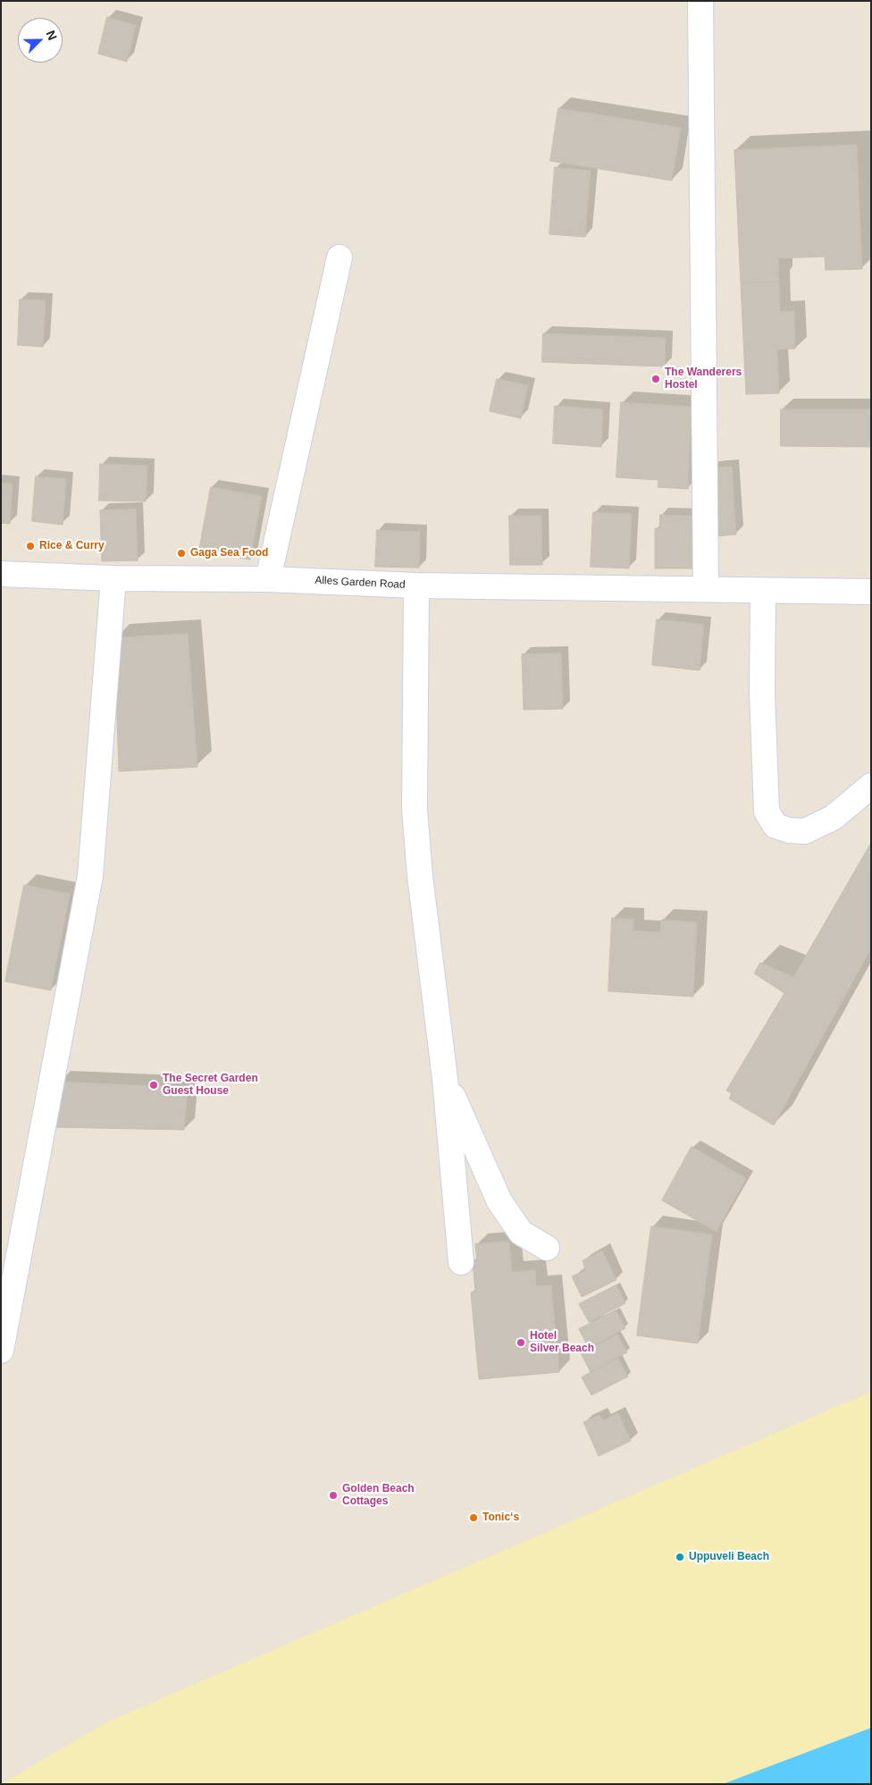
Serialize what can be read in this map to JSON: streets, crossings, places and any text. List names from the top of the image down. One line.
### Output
{"streets":{"street":["Alles Garden Road"]},"places":["The Wanderers Hostel","Rice & Curry","Gaga Sea Food","The Secret Garden Guest House","Hotel Silver Beach","Golden Beach Cottages","Tonic‘s","Uppuveli Beach"],"north":"top right"}
